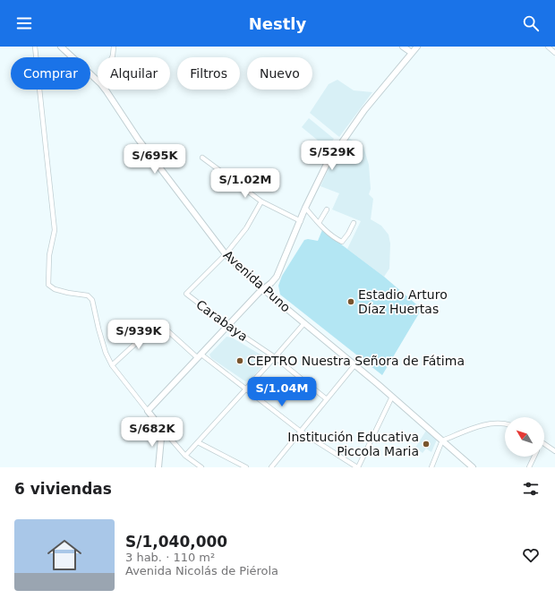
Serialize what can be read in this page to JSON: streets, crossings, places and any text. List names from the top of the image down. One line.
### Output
{"streets":{"street":["Avenida Puno","Carabaya"]},"crossings":[["Avenida Puno","Carabaya"]],"places":["Estadio Arturo Díaz Huertas","CEPTRO Nuestra Señora de Fátima","Institución Educativa Piccola Maria"],"north":"top left","page":{"header":"Nestly","chip":["Comprar","Alquilar","Filtros","Nuevo"],"price":["S/529K","S/695K","S/1.02M","S/939K","S/1.04M","S/682K"],"heading":"6 viviendas","list":[{"name":"S/1,040,000","note":"3 hab. · 110 m² · Avenida Nicolás de Piérola"}]}}
